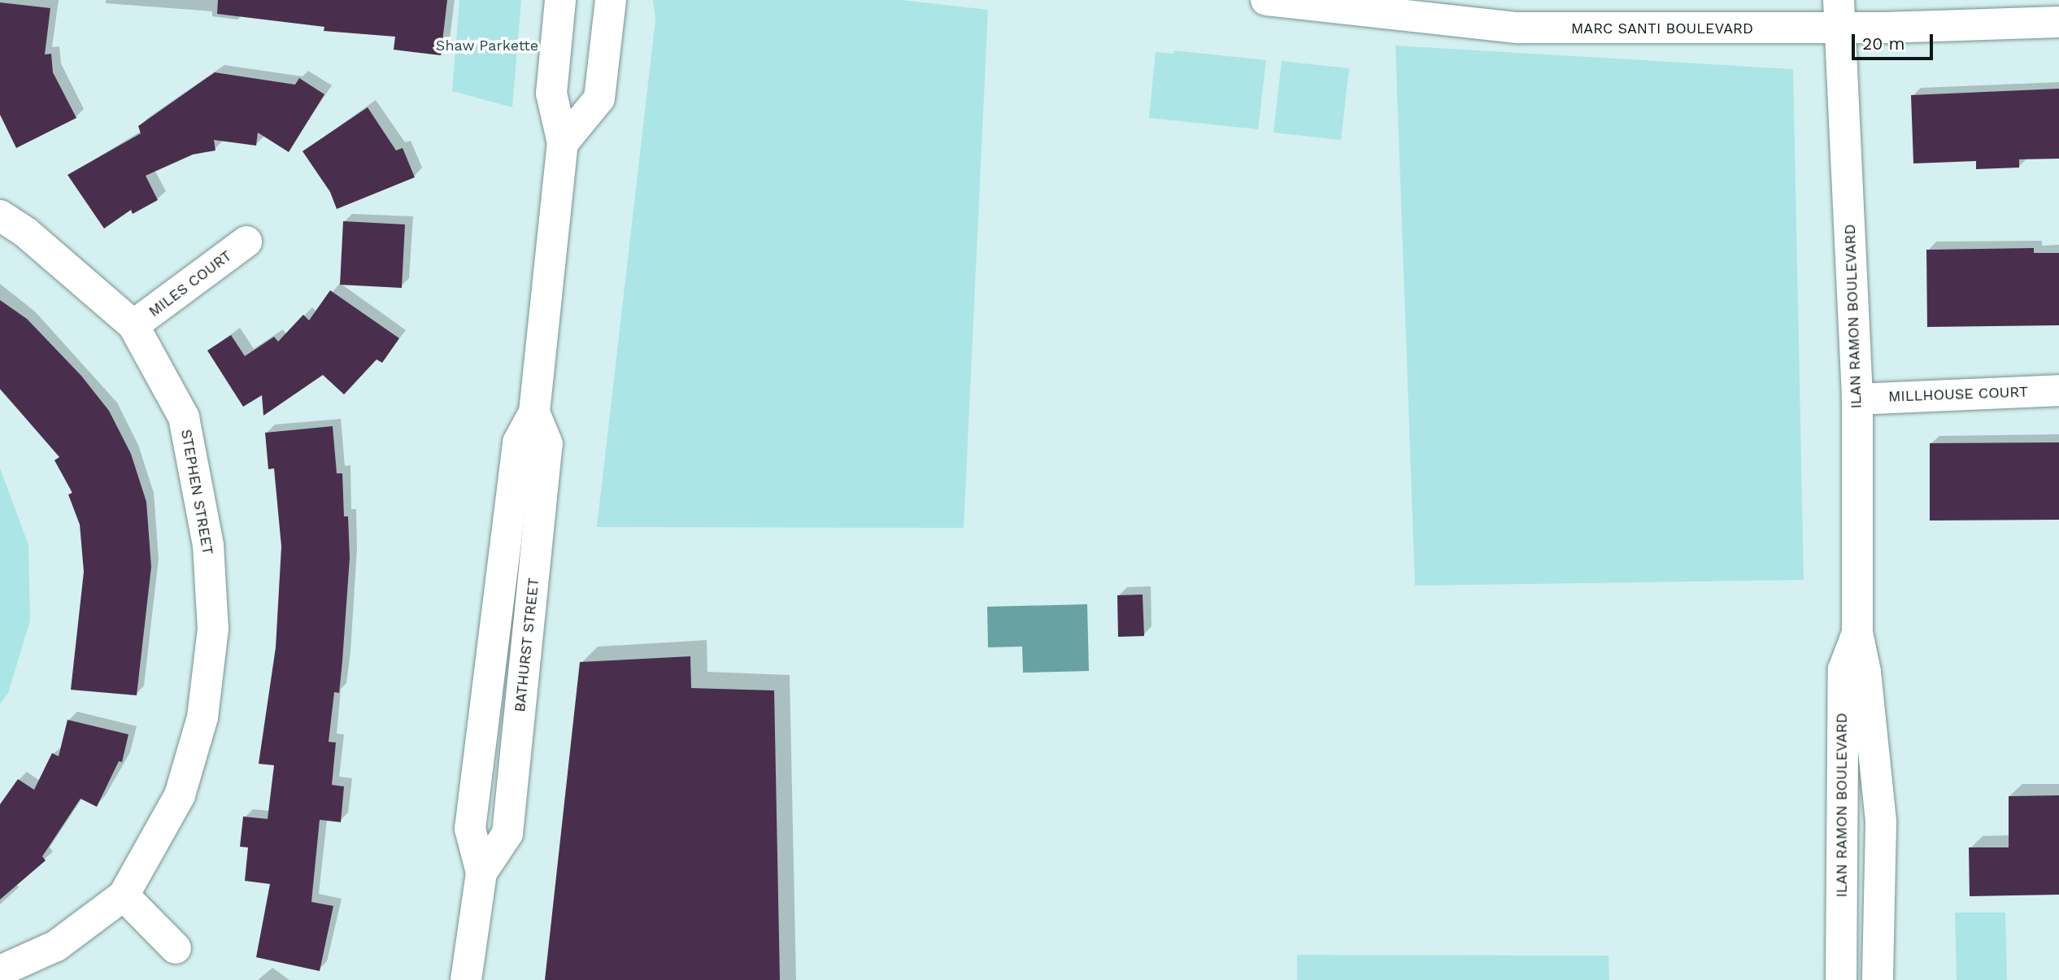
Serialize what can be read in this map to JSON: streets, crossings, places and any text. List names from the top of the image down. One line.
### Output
{"streets":{"street":["MARC SANTI BOULEVARD","MILES COURT","ILAN RAMON BOULEVARD","MILLHOUSE COURT","STEPHEN STREET"]},"crossings":[["MARC SANTI BOULEVARD","ILAN RAMON BOULEVARD"],["MILES COURT","STEPHEN STREET"],["ILAN RAMON BOULEVARD","MILLHOUSE COURT"]],"parks":["Shaw Parkette"],"scale_bar":"20 m"}
